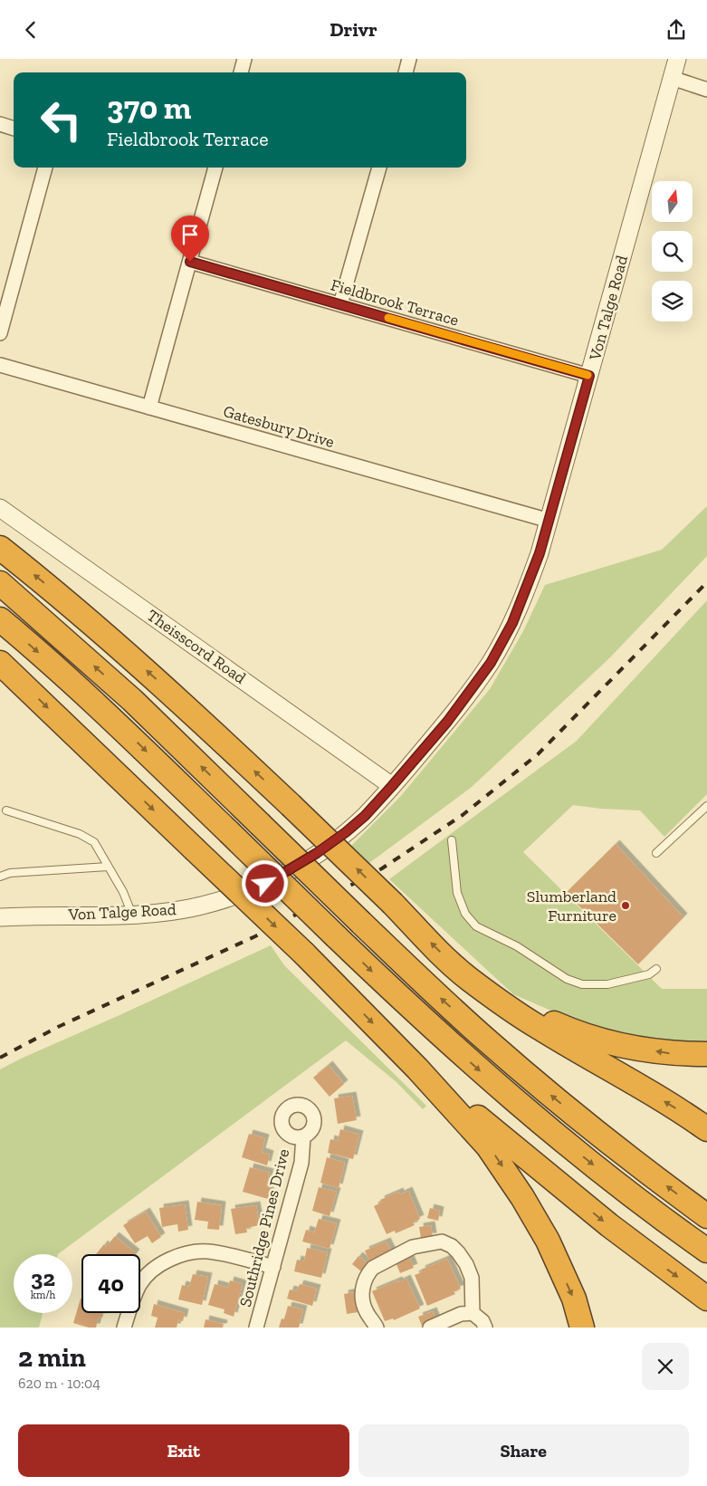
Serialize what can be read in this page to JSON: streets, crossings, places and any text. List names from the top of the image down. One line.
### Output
{"streets":{"street":["Fieldbrook Terrace","Von Talge Road","Gatesbury Drive","Theisscord Road","Southridge Pines Drive"]},"crossings":[["Fieldbrook Terrace","Von Talge Road"],["Von Talge Road","Gatesbury Drive"],["Von Talge Road","Theisscord Road"]],"places":["Slumberland Furniture"],"north":"top","page":{"header":"Drivr","turn":["370 m","Fieldbrook Terrace"],"speed":"32 km/h","limit":"40","heading":["2 min","620 m · 10:04"],"buttons":["Exit","Share"]}}
